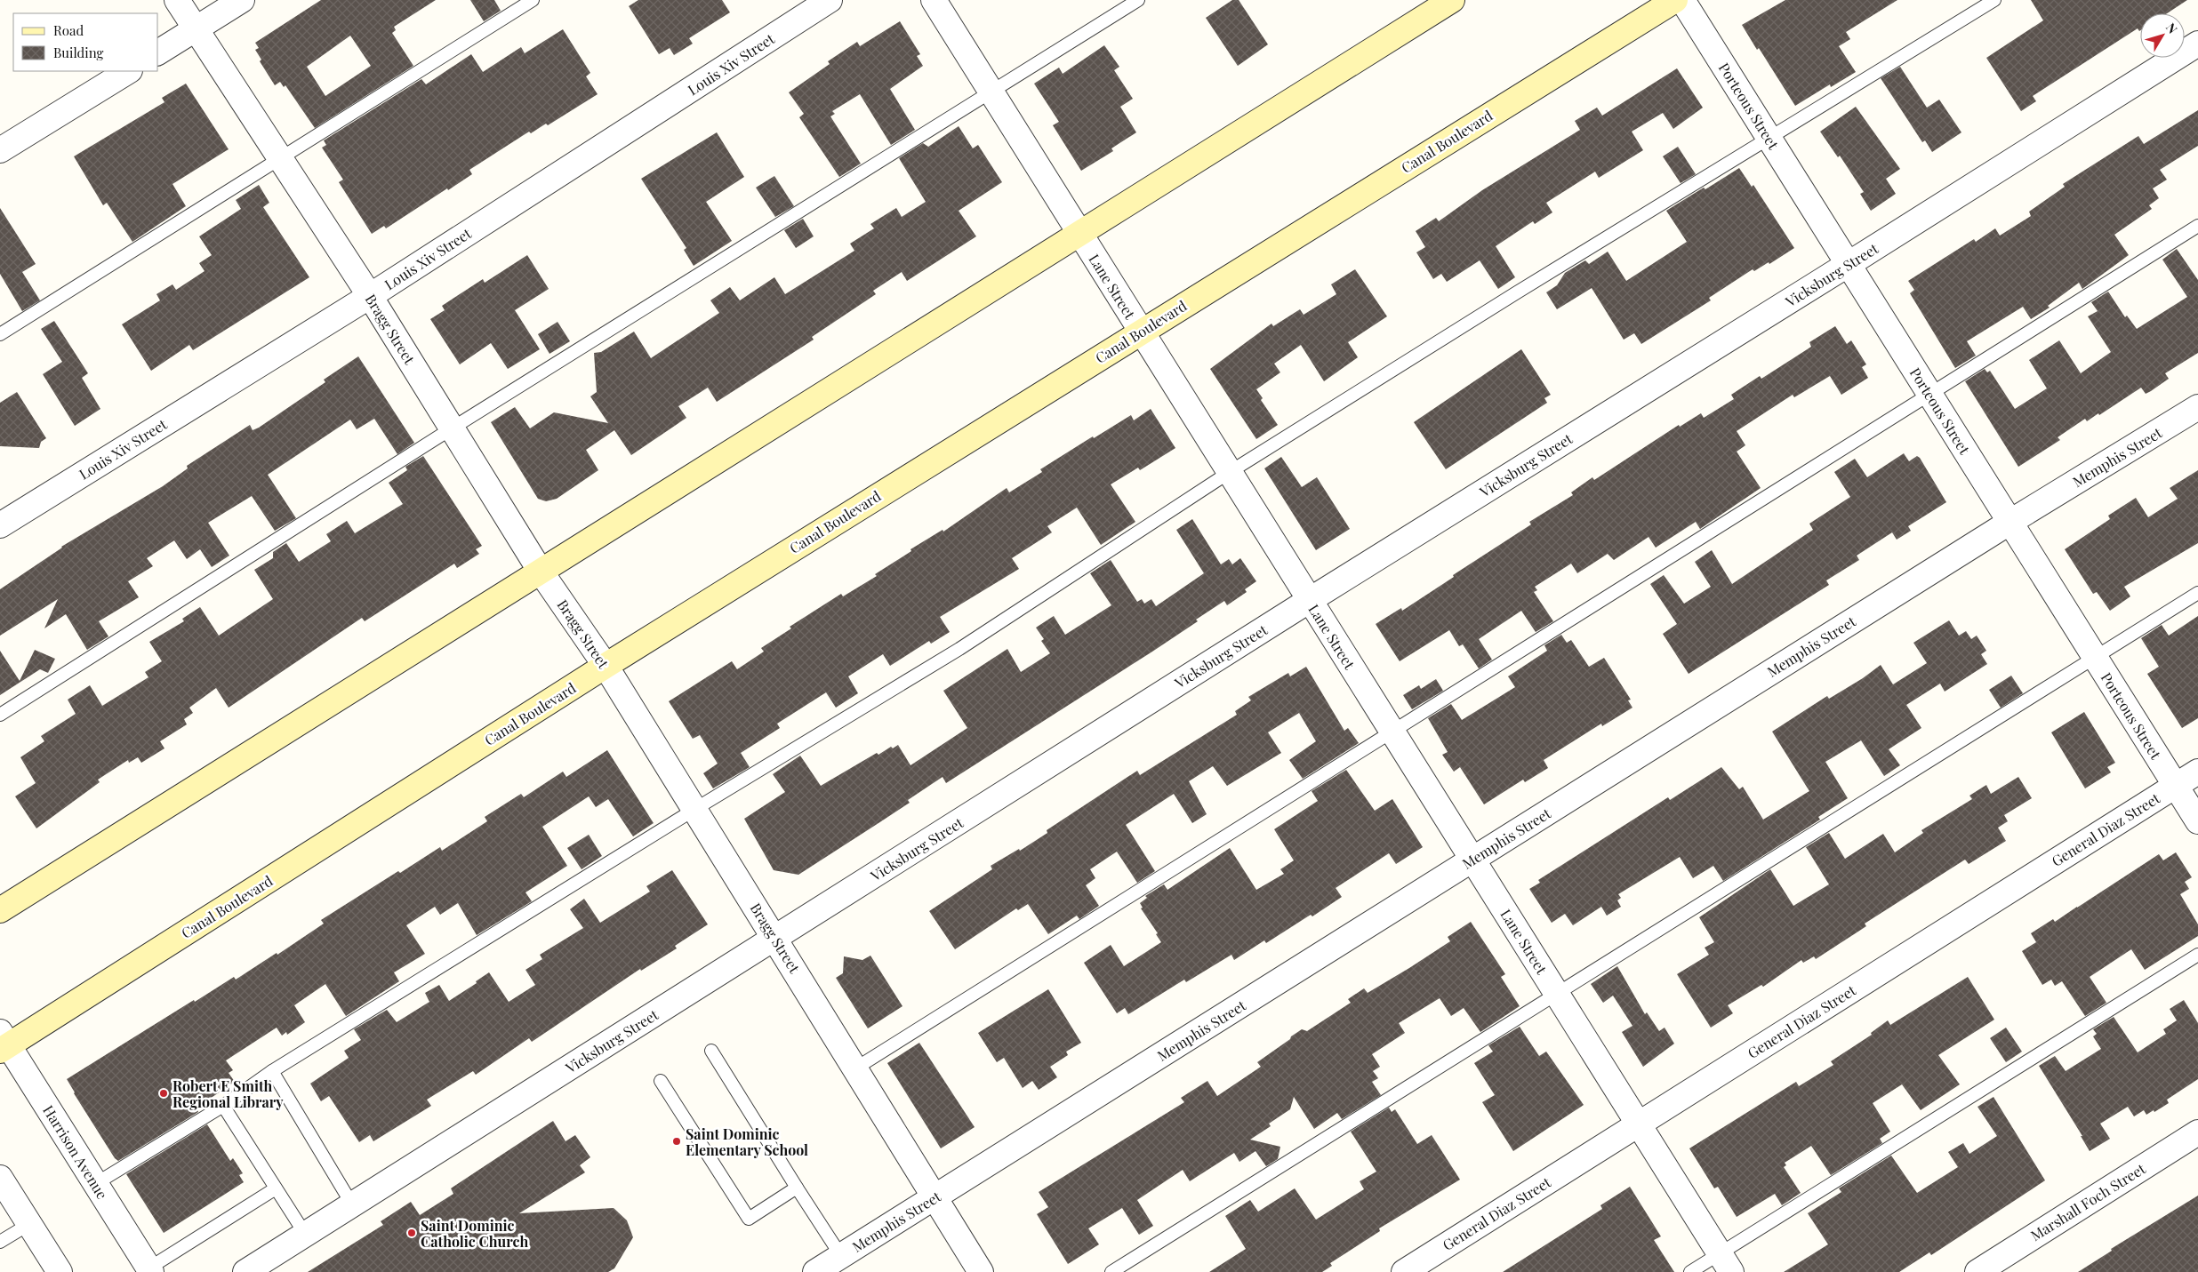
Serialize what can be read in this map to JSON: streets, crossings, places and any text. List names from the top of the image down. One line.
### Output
{"streets":{"main road":["Canal Boulevard"],"street":["Louis Xiv Street","Porteous Street","Vicksburg Street","Lane Street","Bragg Street","Memphis Street","General Diaz Street","Harrison Avenue","Marshall Foch Street"]},"crossings":[["Louis Xiv Street","Bragg Street"],["Porteous Street","Vicksburg Street"],["Porteous Street","Memphis Street"],["Porteous Street","General Diaz Street"],["Canal Boulevard","Lane Street"],["Canal Boulevard","Bragg Street"],["Canal Boulevard","Harrison Avenue"],["Vicksburg Street","Lane Street"],["Vicksburg Street","Bragg Street"],["Lane Street","Memphis Street"],["Lane Street","General Diaz Street"],["Bragg Street","Memphis Street"]],"places":["Robert E Smith Regional Library","Saint Dominic Elementary School","Saint Dominic Catholic Church"],"legend":["Road","Building"],"north":"top right"}
